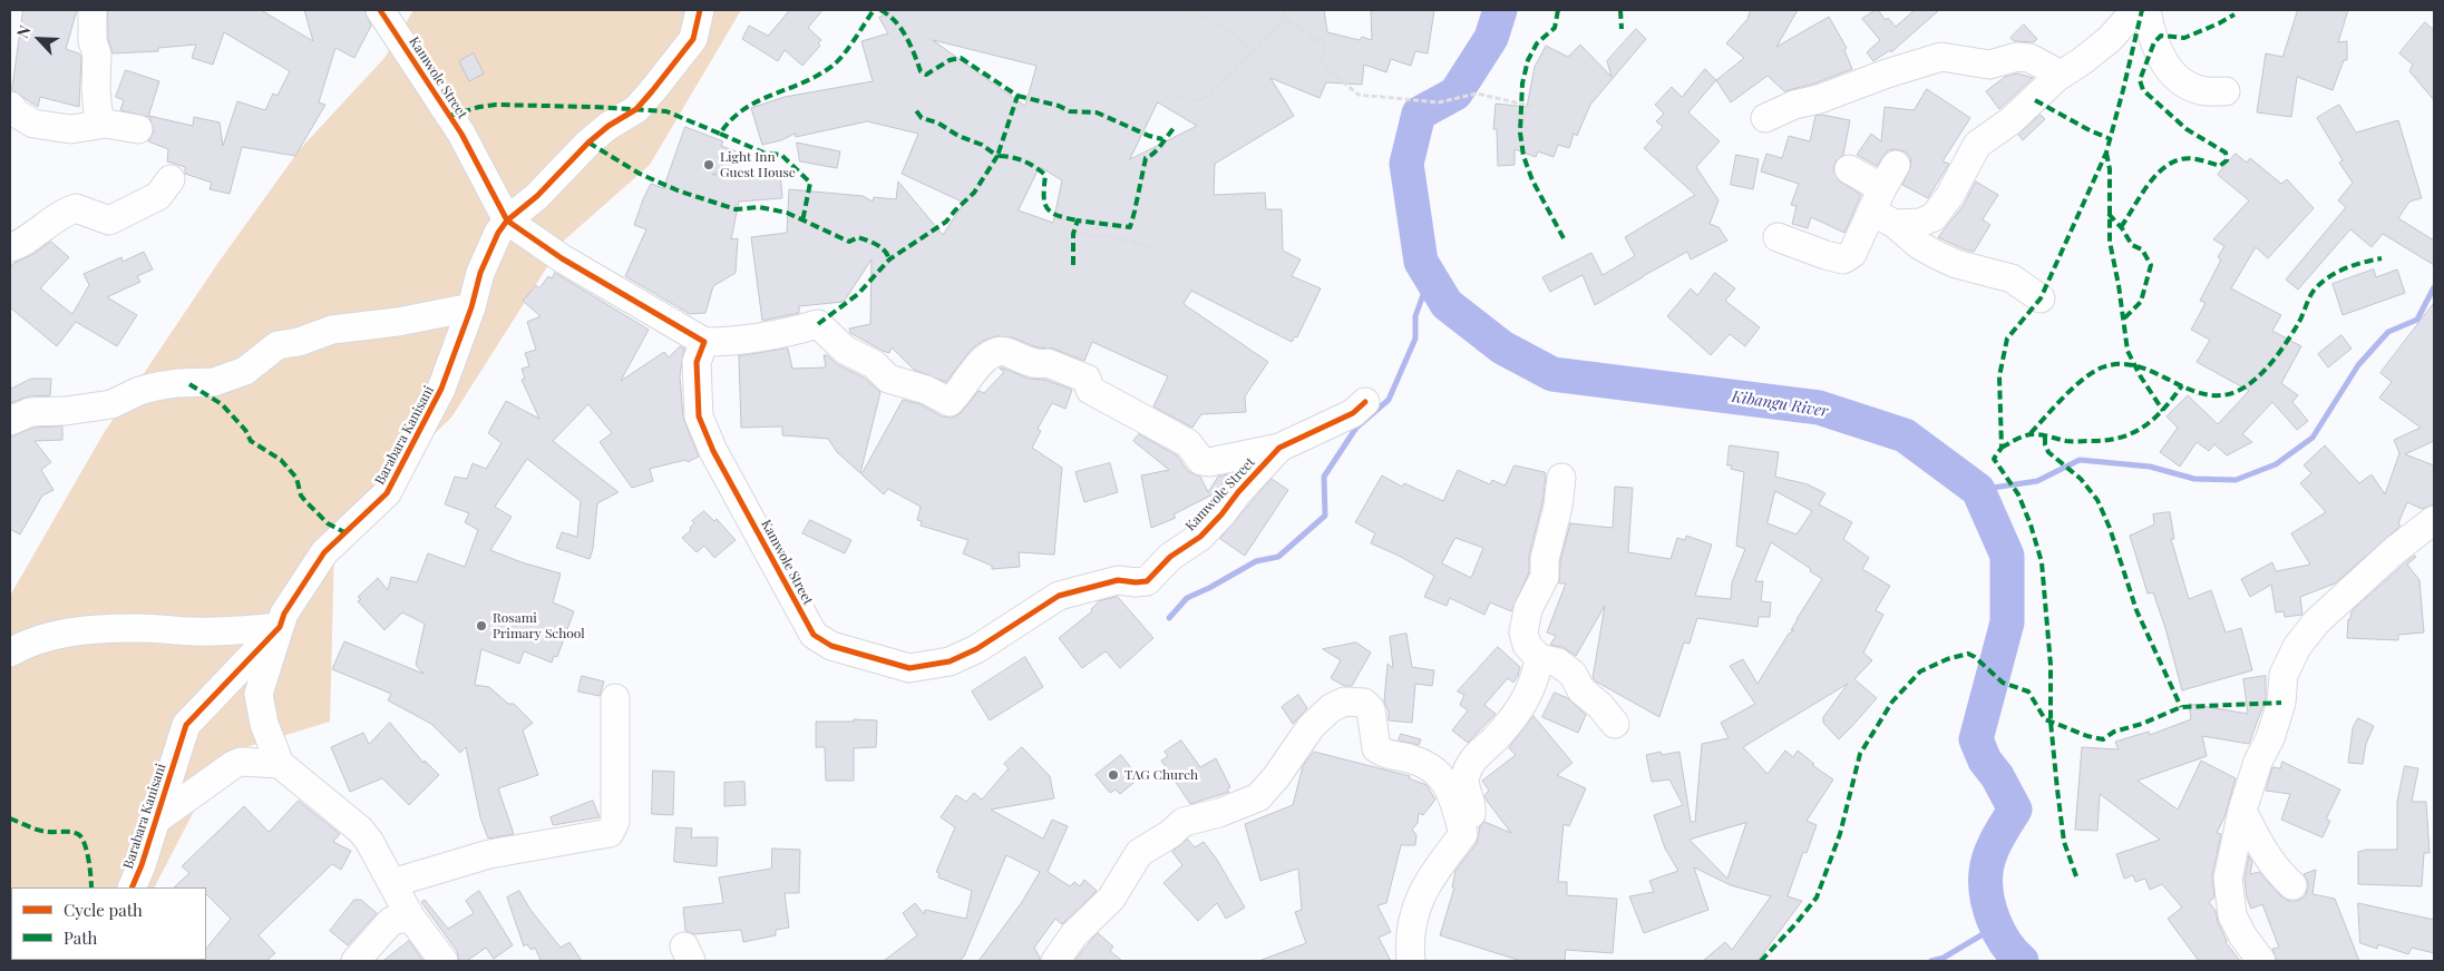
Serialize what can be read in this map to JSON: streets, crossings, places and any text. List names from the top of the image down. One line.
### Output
{"streets":{"street":["Kamwole Street","Barabara Kanisani"]},"crossings":[["Kamwole Street","Barabara Kanisani"]],"water":["Kibangu River"],"places":["Light Inn Guest House","Rosami Primary School","TAG Church"],"legend":["Cycle path","Path"],"north":"top left"}
